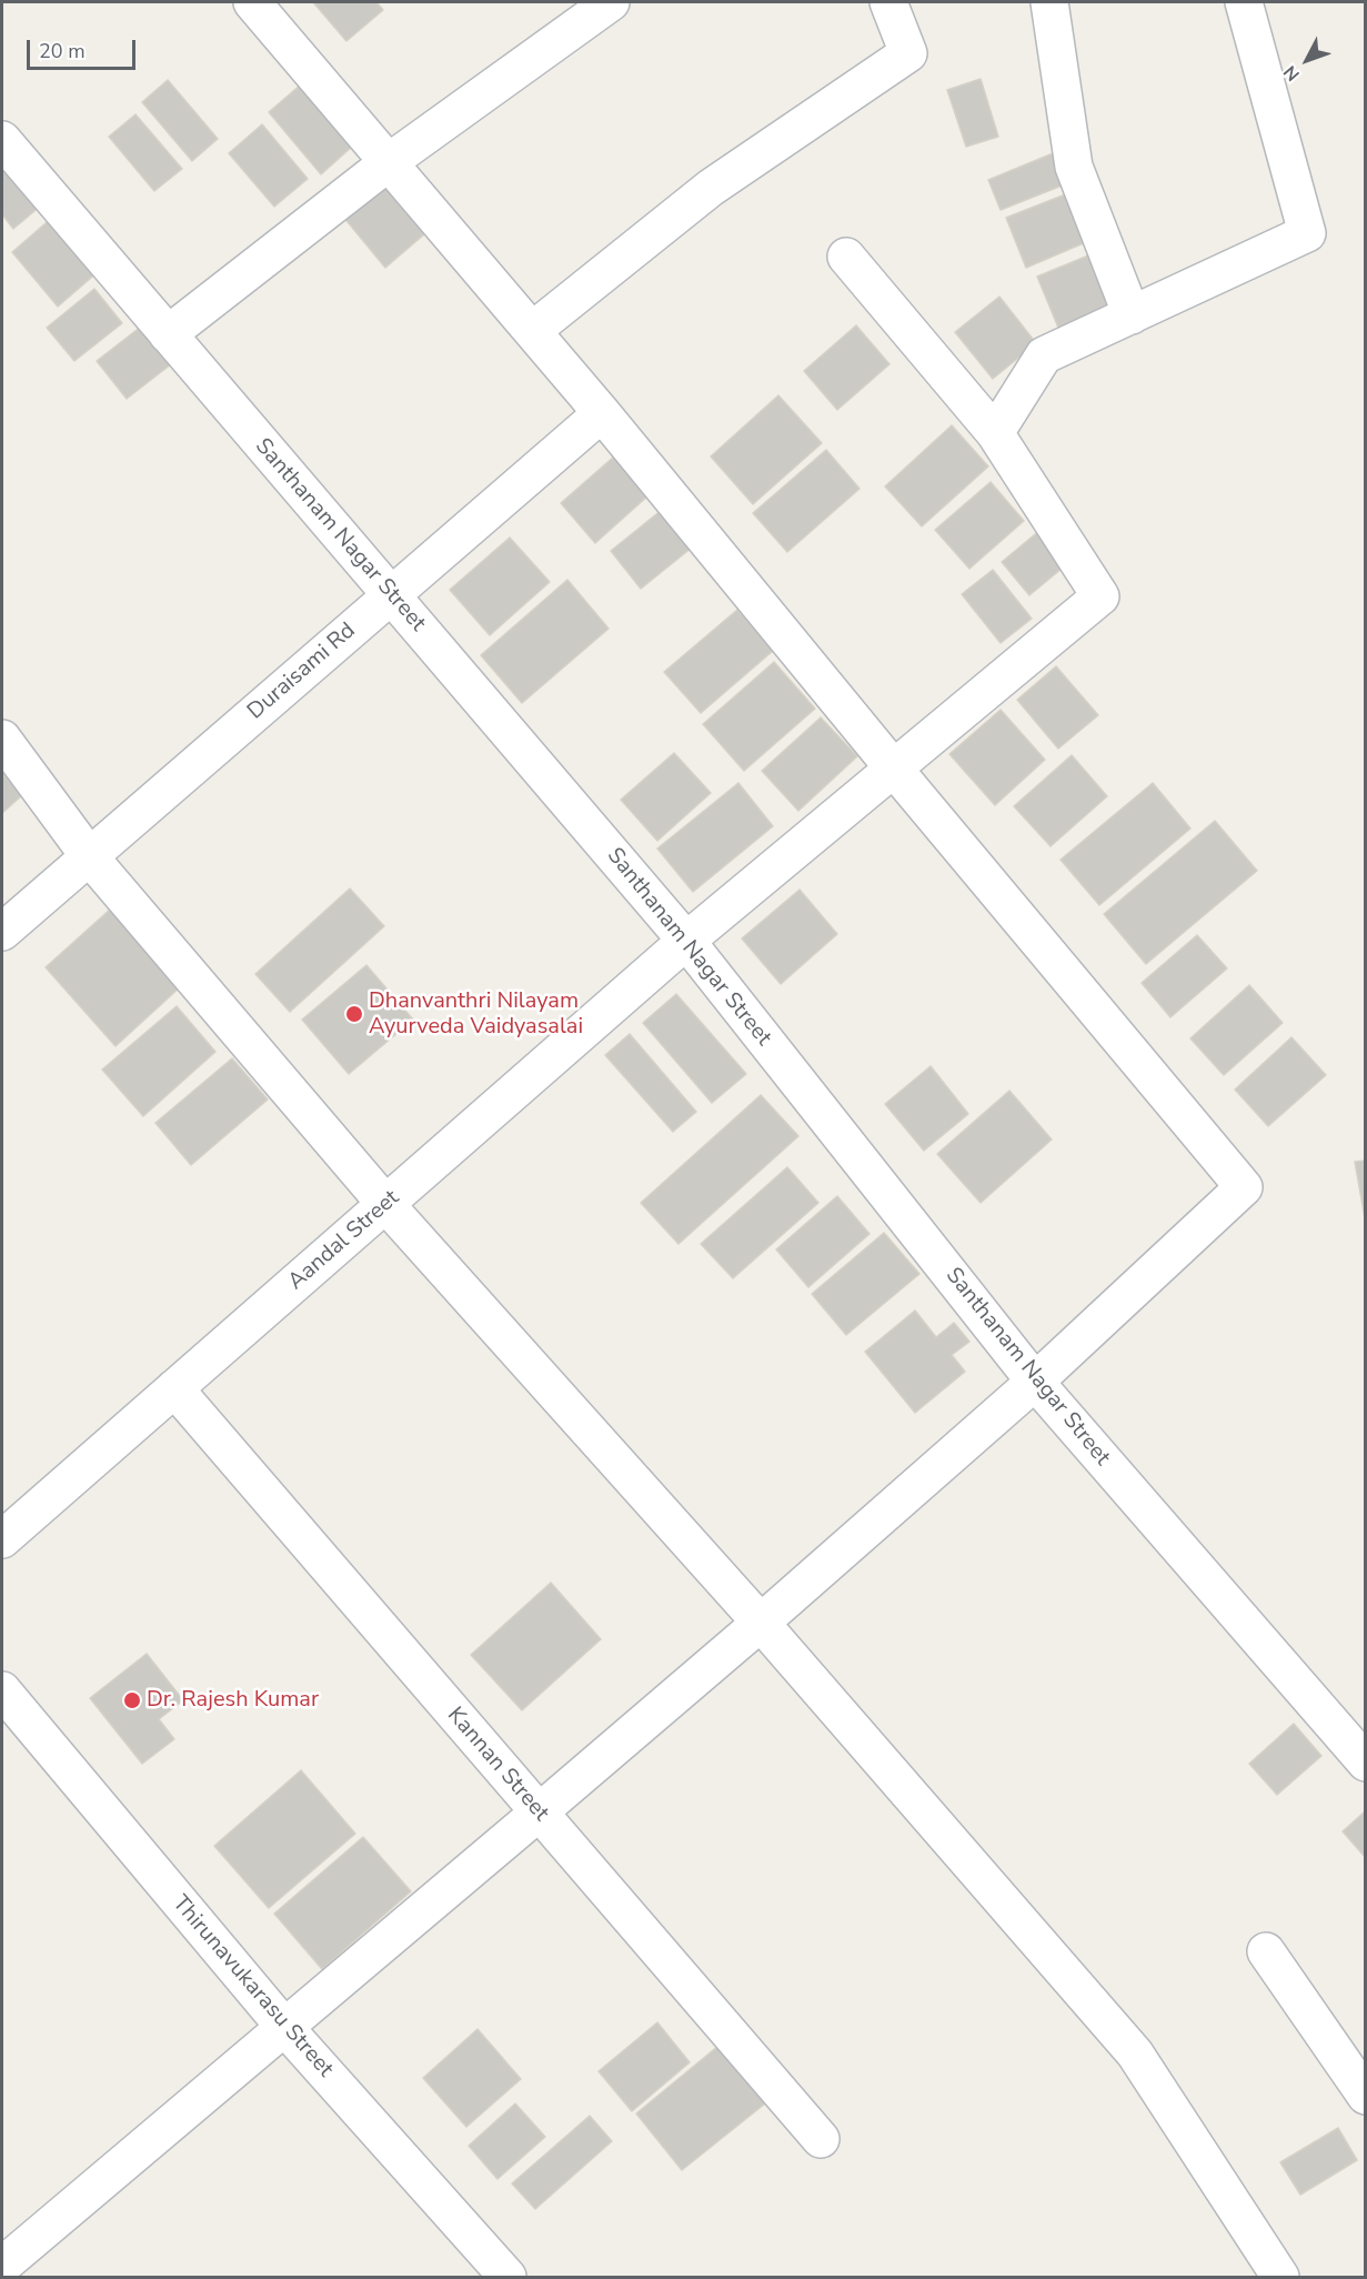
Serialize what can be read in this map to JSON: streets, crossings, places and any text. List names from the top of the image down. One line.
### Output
{"streets":{"street":["Santhanam Nagar Street","Duraisami Rd","Aandal Street","Kannan Street","Thirunavukarasu Street"]},"crossings":[["Santhanam Nagar Street","Duraisami Rd"],["Santhanam Nagar Street","Aandal Street"],["Aandal Street","Kannan Street"]],"places":["Dhanvanthri Nilayam Ayurveda Vaidyasalai","Dr. Rajesh Kumar"],"scale_bar":"20 m","north":"bottom left"}
